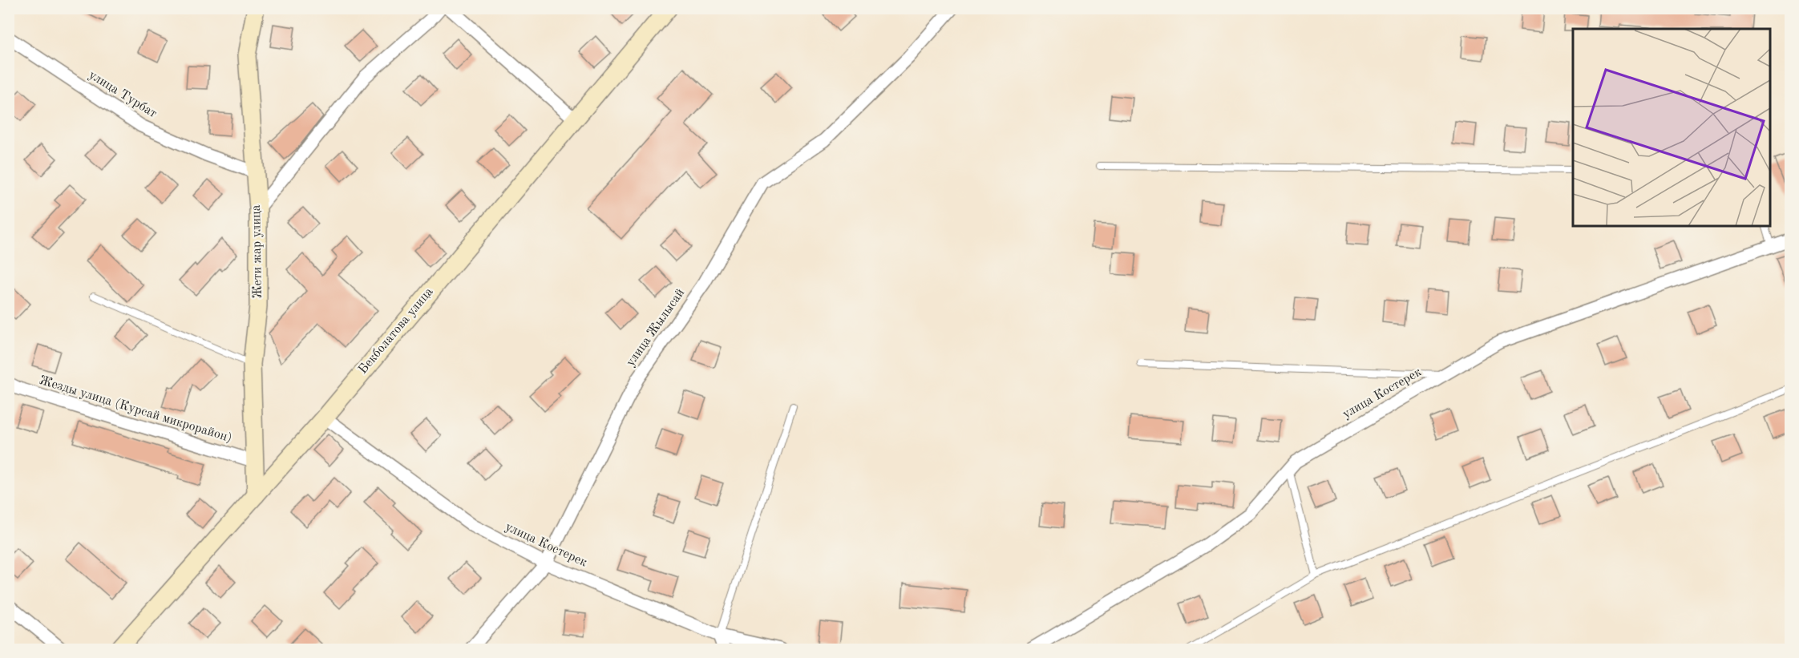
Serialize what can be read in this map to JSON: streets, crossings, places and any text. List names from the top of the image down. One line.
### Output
{"streets":{"street":["улица Турбат","Жети жар улица","улица Жылысай","Бекболатова улица","улица Костерек","Жезды улица (Курсай микрорайон)"]},"crossings":[["улица Турбат","Жети жар улица"],["Жети жар улица","Бекболатова улица"],["Жети жар улица","Жезды улица (Курсай микрорайон)"],["улица Жылысай","улица Костерек"],["Бекболатова улица","улица Костерек"]]}
